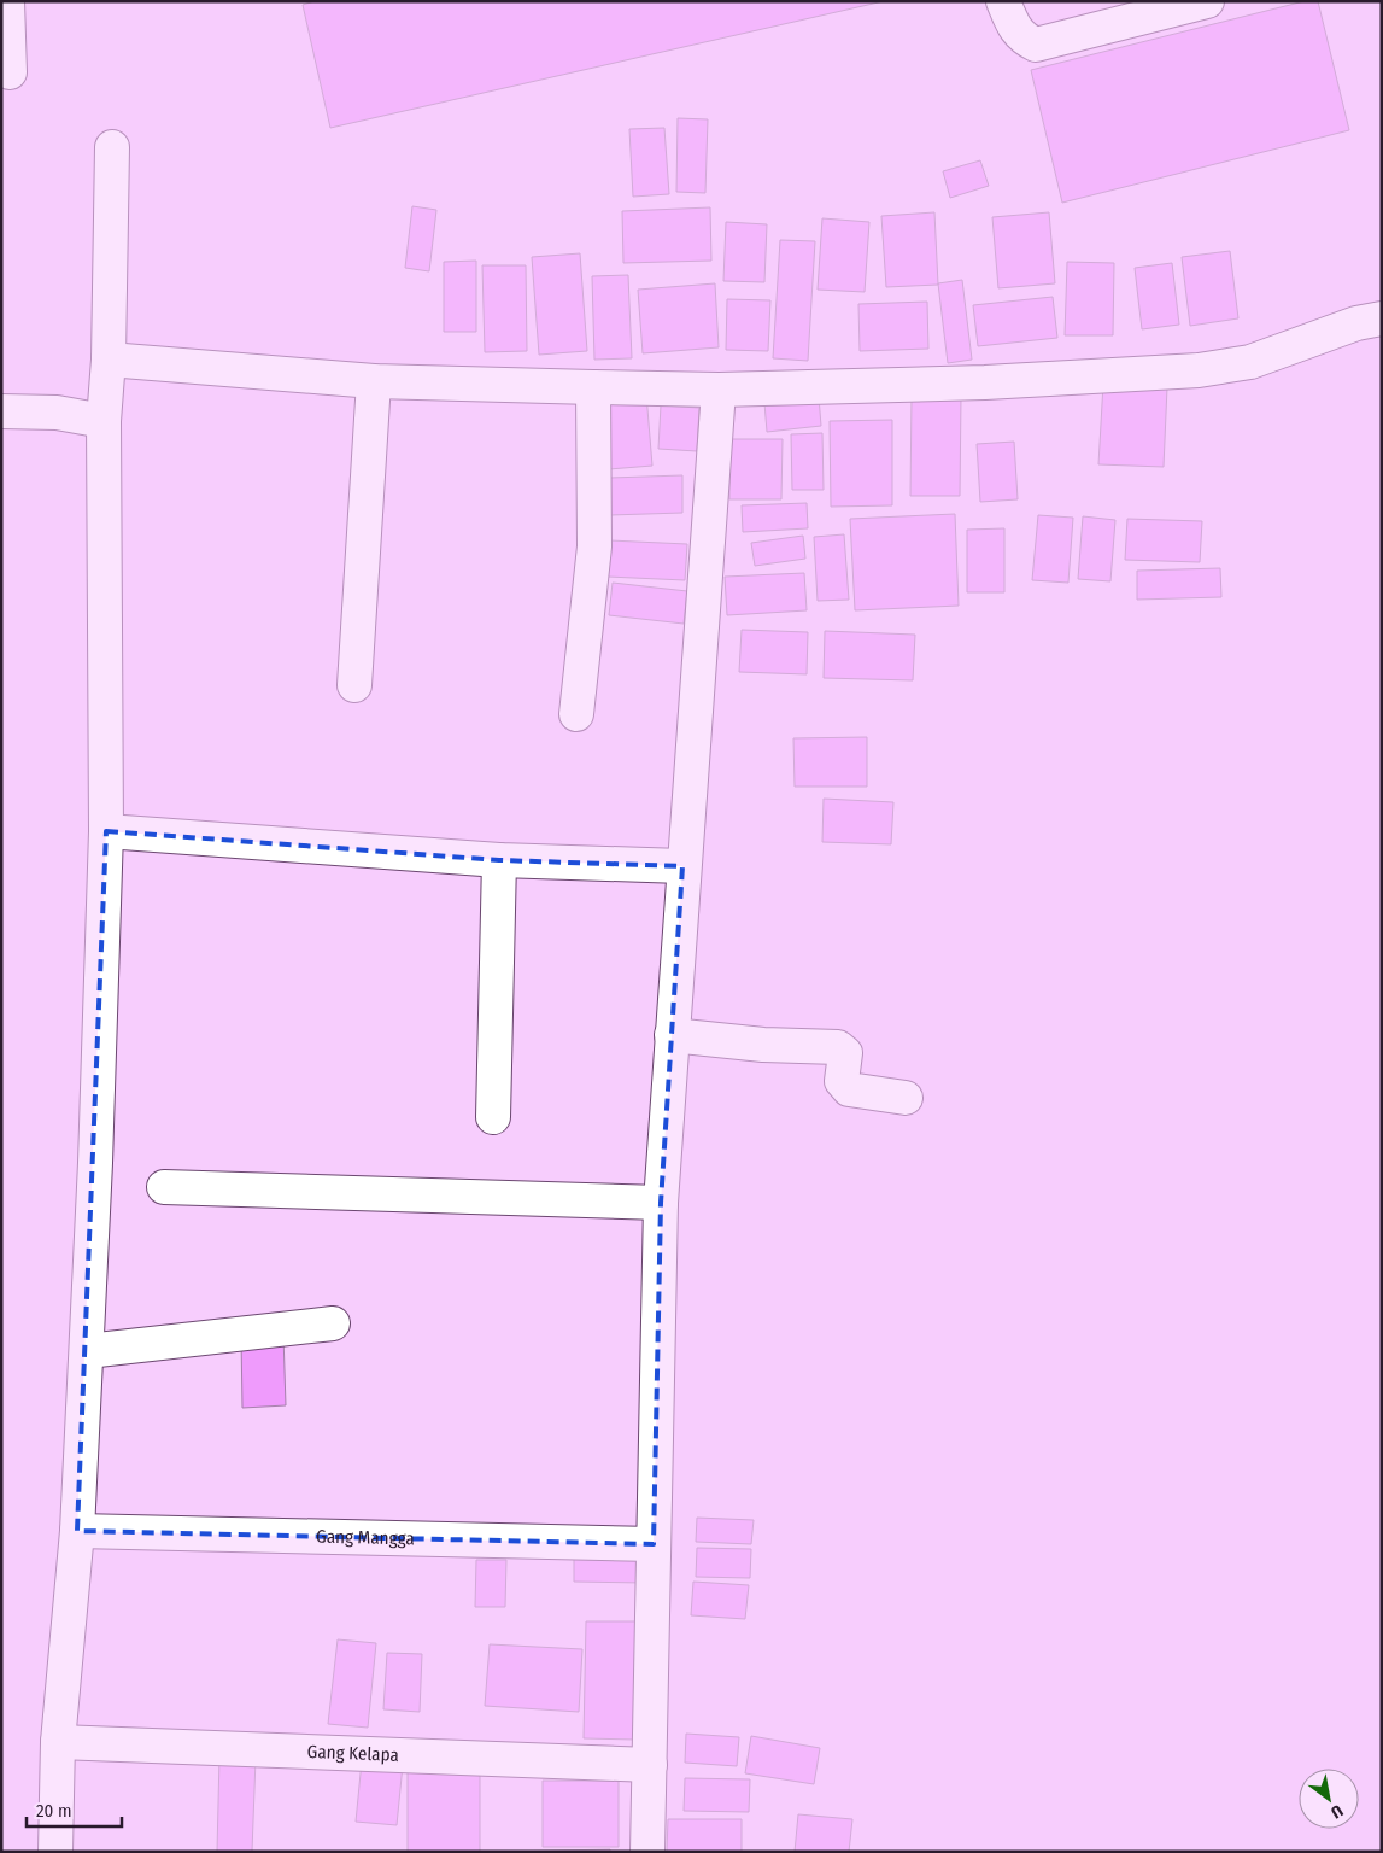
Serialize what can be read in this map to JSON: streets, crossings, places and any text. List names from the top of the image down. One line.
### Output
{"streets":{"street":["Gang Mangga","Gang Kelapa"]},"scale_bar":"20 m","north":"bottom right"}
